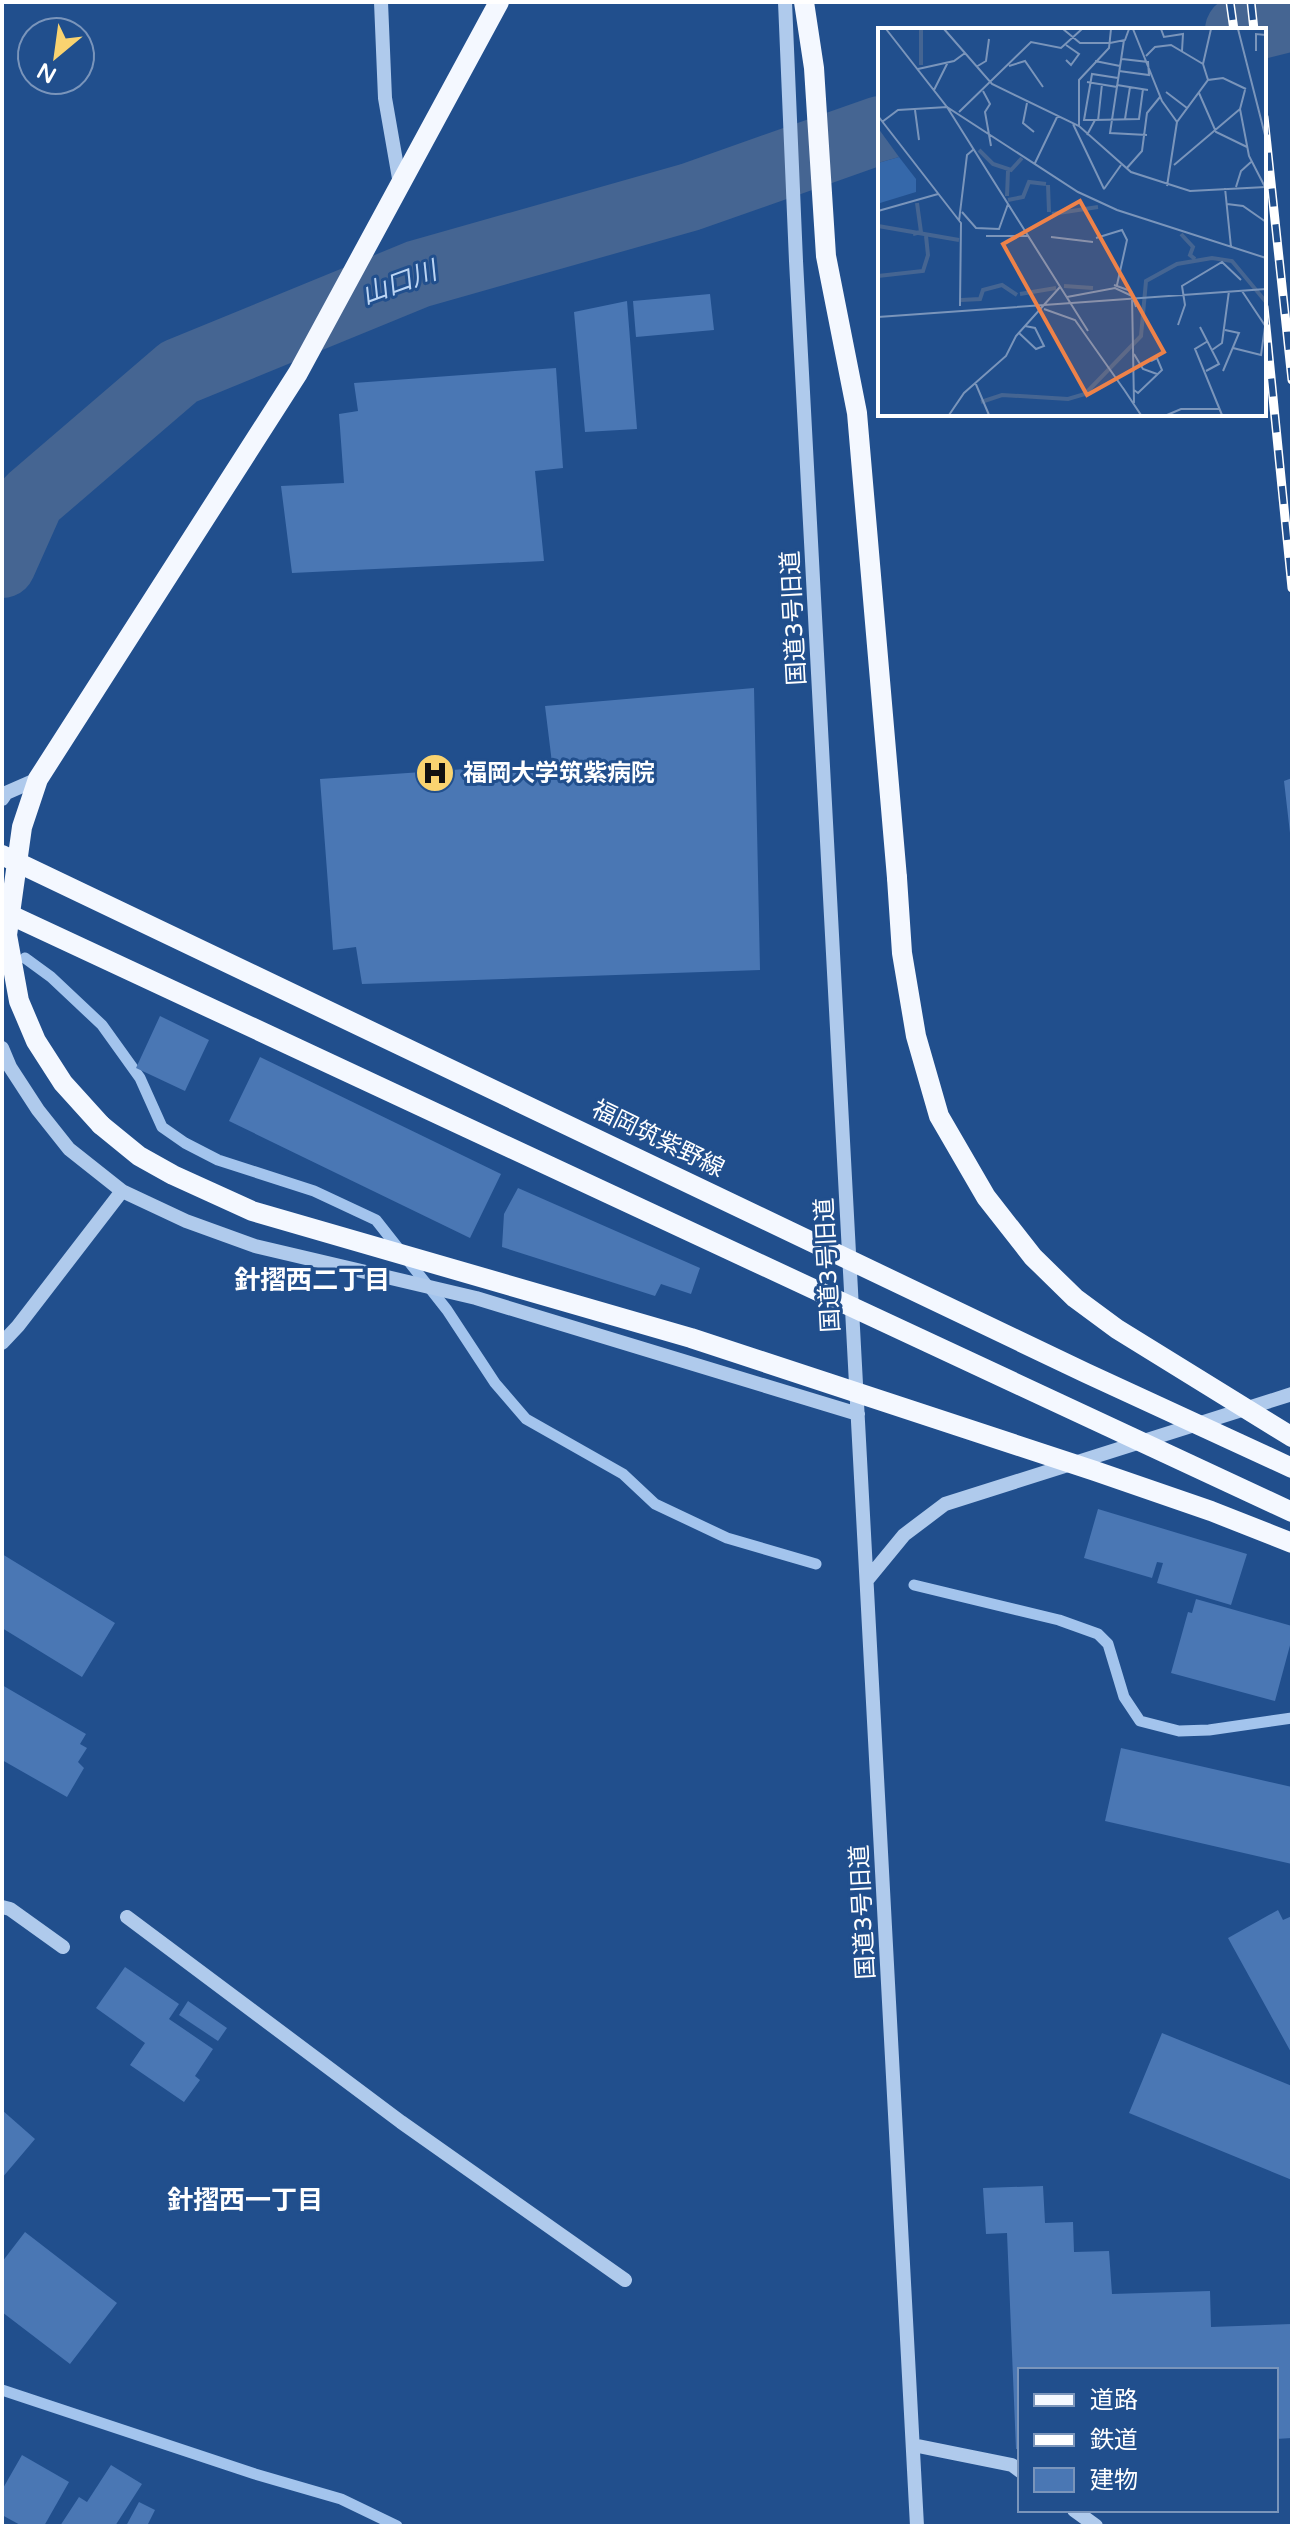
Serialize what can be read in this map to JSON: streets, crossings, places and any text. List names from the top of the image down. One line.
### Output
{"streets":{"main road":["福岡筑紫野線"],"street":["国道3号旧道"]},"districts":["針摺西二丁目","針摺西一丁目"],"water":["山口川"],"places":{"hospital":["福岡大学筑紫病院"]},"legend":["道路","鉄道","建物"],"north":"bottom left"}
